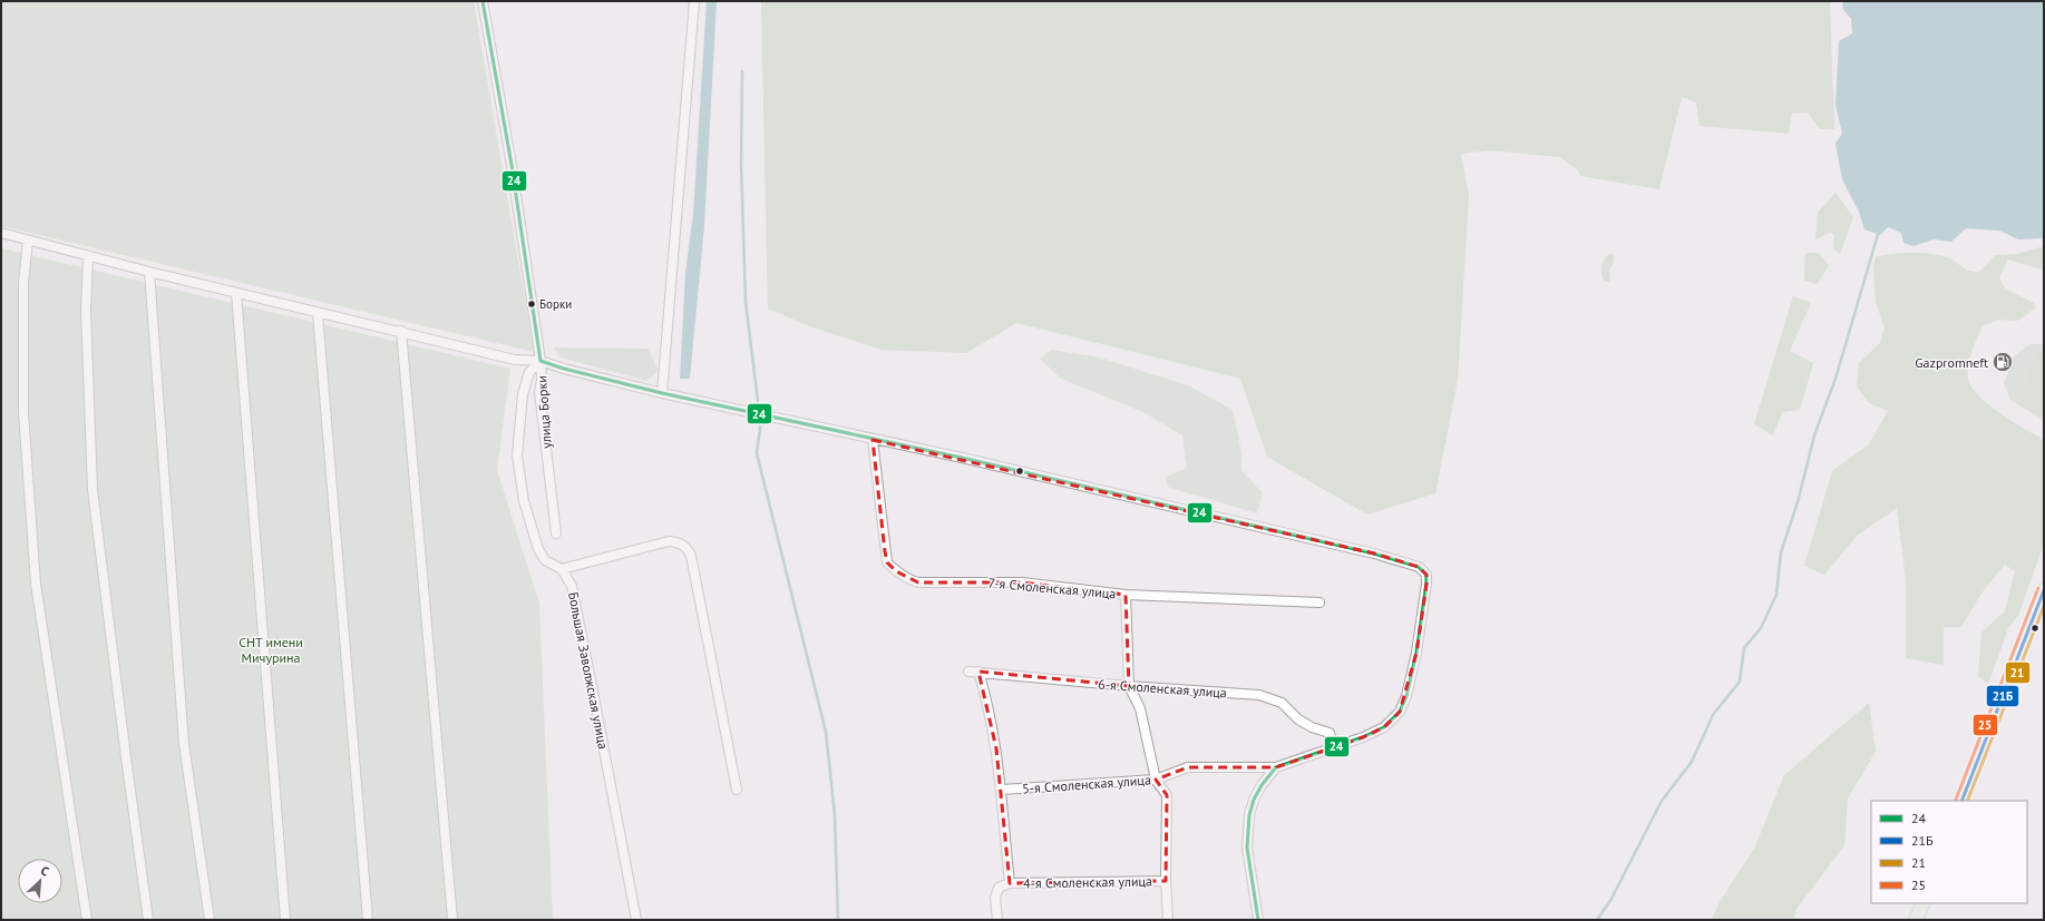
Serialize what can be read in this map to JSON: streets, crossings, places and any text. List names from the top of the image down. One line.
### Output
{"streets":{"street":["улица Борки","7-я Смоленская улица","Большая Заволжская улица","6-я Смоленская улица","5-я Смоленская улица","4-я Смоленская улица"]},"crossings":[["улица Борки","Большая Заволжская улица"]],"parks":["СНТ имени Мичурина"],"places":{"other":["Борки"],"fuel station":["Gazpromneft"]},"lines":["transit line 24","transit line 25","transit line 21Б","transit line 21"],"legend":["24","21Б","21","25"],"north":"top right"}
